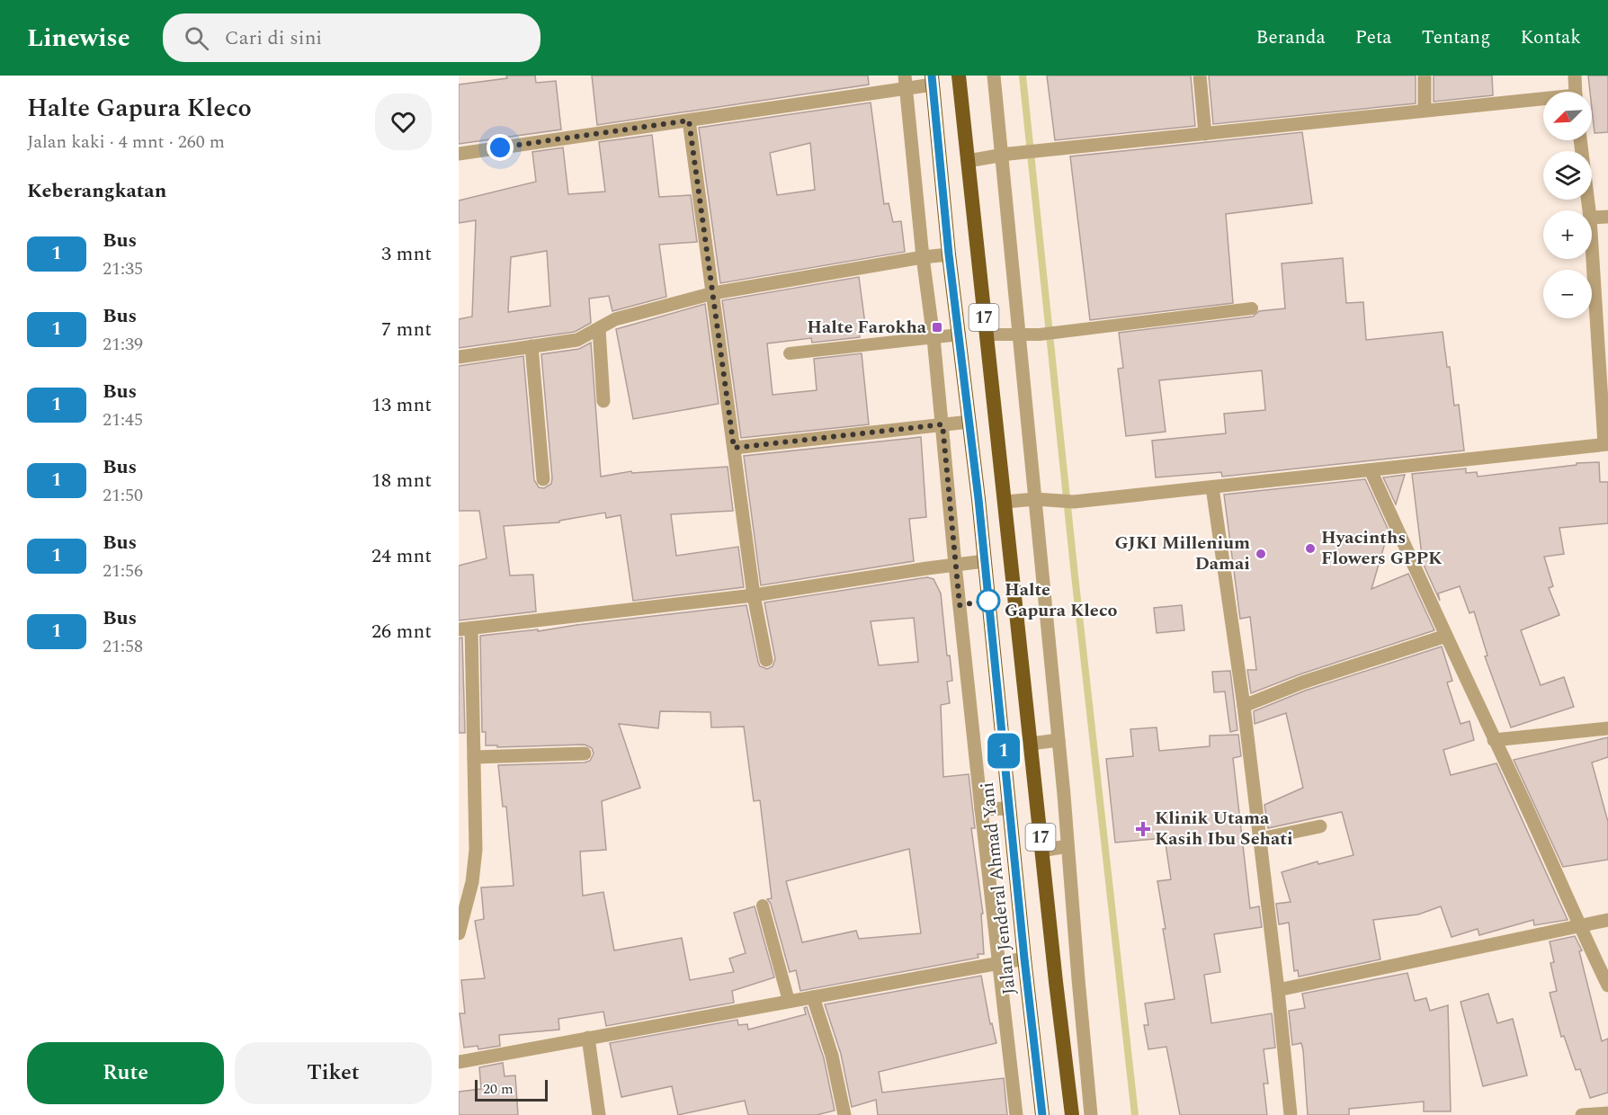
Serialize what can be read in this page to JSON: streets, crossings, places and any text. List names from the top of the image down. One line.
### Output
{"streets":{"highway":["17","Jalan Jenderal Ahmad Yani"]},"crossings":[["17","Jalan Jenderal Ahmad Yani"]],"places":{"transit":["Halte Farokha"],"other":["Hyacinths Flowers GPPK","GJKI Millenium Damai","Halte Gapura Kleco"],"health":["Klinik Utama Kasih Ibu Sehati"]},"lines":["bus line 1"],"scale_bar":"20 m","north":"bottom left","page":{"header":"Linewise","search":"Cari di sini","nav":["Beranda","Peta","Tentang","Kontak"],"heading":[["Halte Gapura Kleco","Jalan kaki · 4 mnt · 260 m"],"Keberangkatan"],"on_map":"1","map_buttons":["+","−"],"list":[{"mark":"1","name":"Bus","note":"21:35","value":"3 mnt"},{"mark":"1","name":"Bus","note":"21:39","value":"7 mnt"},{"mark":"1","name":"Bus","note":"21:45","value":"13 mnt"},{"mark":"1","name":"Bus","note":"21:50","value":"18 mnt"},{"mark":"1","name":"Bus","note":"21:56","value":"24 mnt"},{"mark":"1","name":"Bus","note":"21:58","value":"26 mnt"}],"buttons":["Rute","Tiket"],"scale":"20 m"}}
